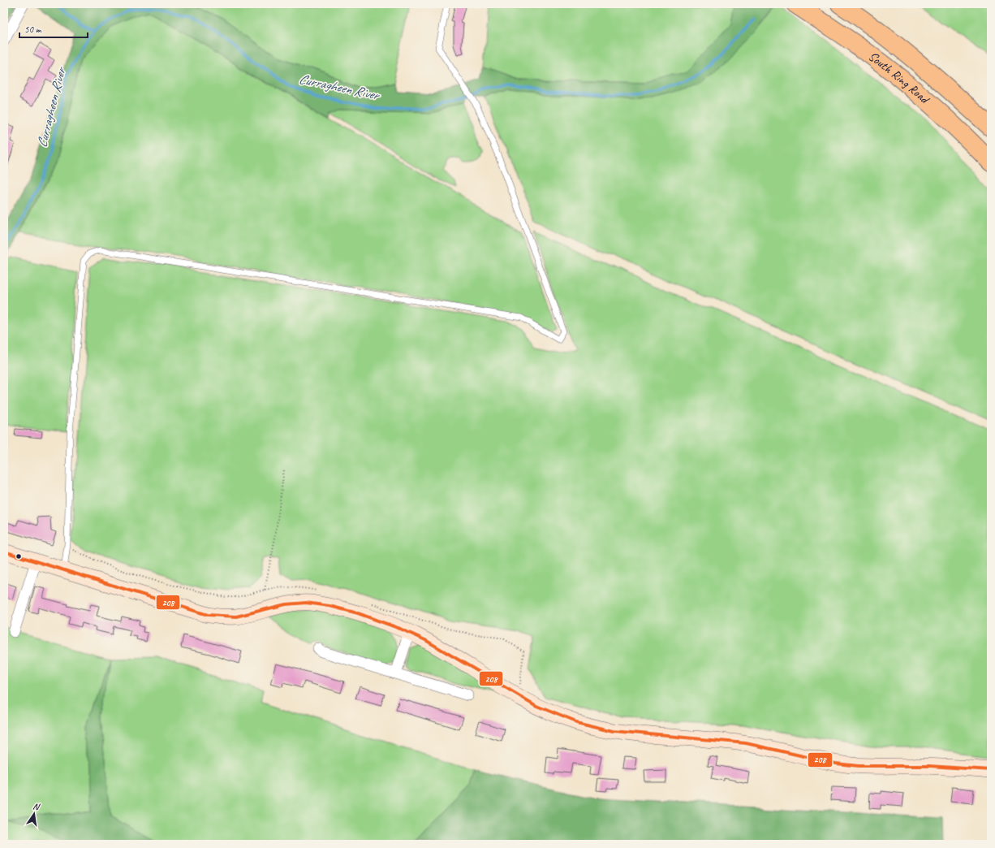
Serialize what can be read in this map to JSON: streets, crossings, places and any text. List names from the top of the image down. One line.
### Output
{"streets":{"highway":["South Ring Road"]},"water":["Curragheen River"],"lines":["transit line 208"],"scale_bar":"50 m","north":"top"}
